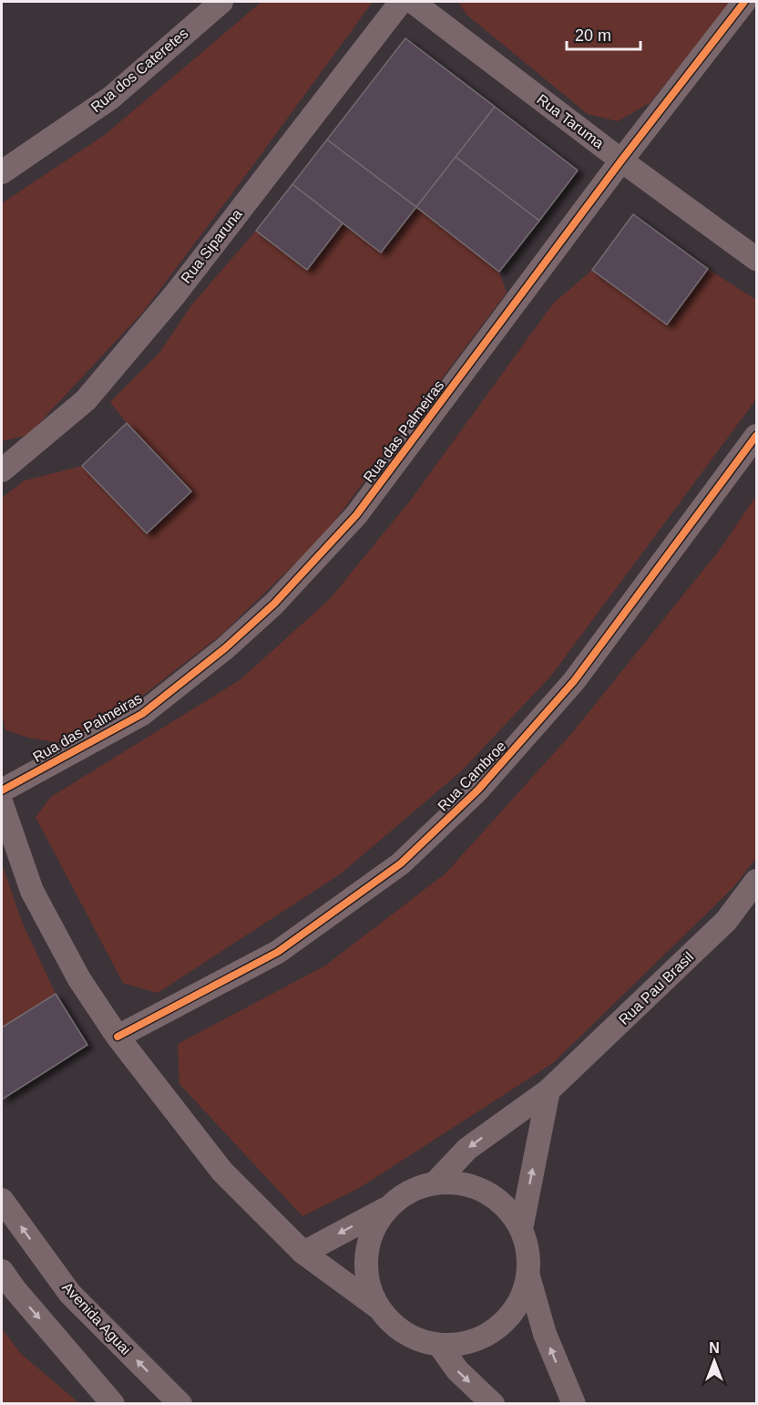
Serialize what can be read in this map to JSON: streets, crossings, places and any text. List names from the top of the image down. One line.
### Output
{"streets":{"street":["Rua dos Cateretes","Rua Taruma","Rua Siparuna","Rua das Palmeiras","Rua Cambroe","Rua Pau Brasil","Avenida Aguai"]},"crossings":[["Rua Taruma","Rua das Palmeiras"]],"scale_bar":"20 m","north":"top"}
